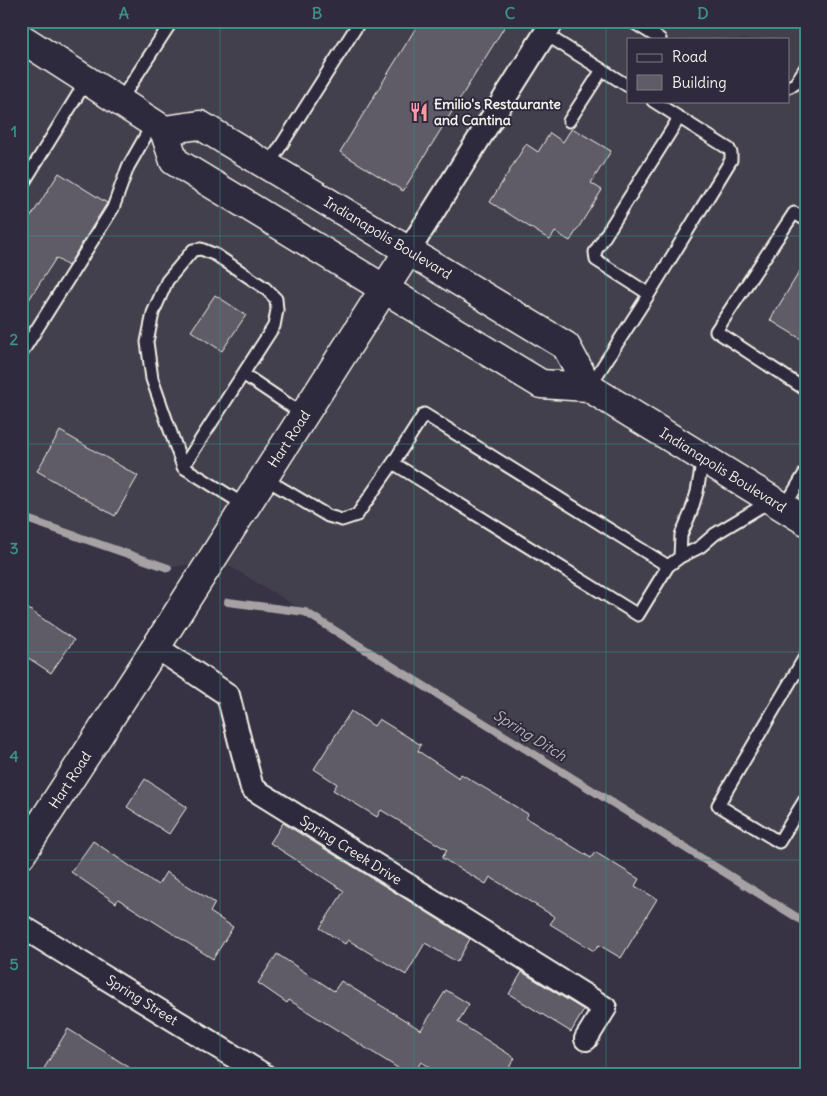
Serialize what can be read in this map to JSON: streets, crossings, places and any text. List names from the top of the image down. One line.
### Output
{"streets":{"main road":["Indianapolis Boulevard","Hart Road"],"street":["Spring Creek Drive","Spring Street"]},"crossings":[["Indianapolis Boulevard","Hart Road"],["Hart Road","Spring Creek Drive"]],"water":["Spring Ditch"],"places":{"restaurant":["Emilio's Restaurante and Cantina"]},"legend":["Road","Building"],"grid":{"columns":["A","B","C","D"],"rows":["1","2","3","4","5"]}}
